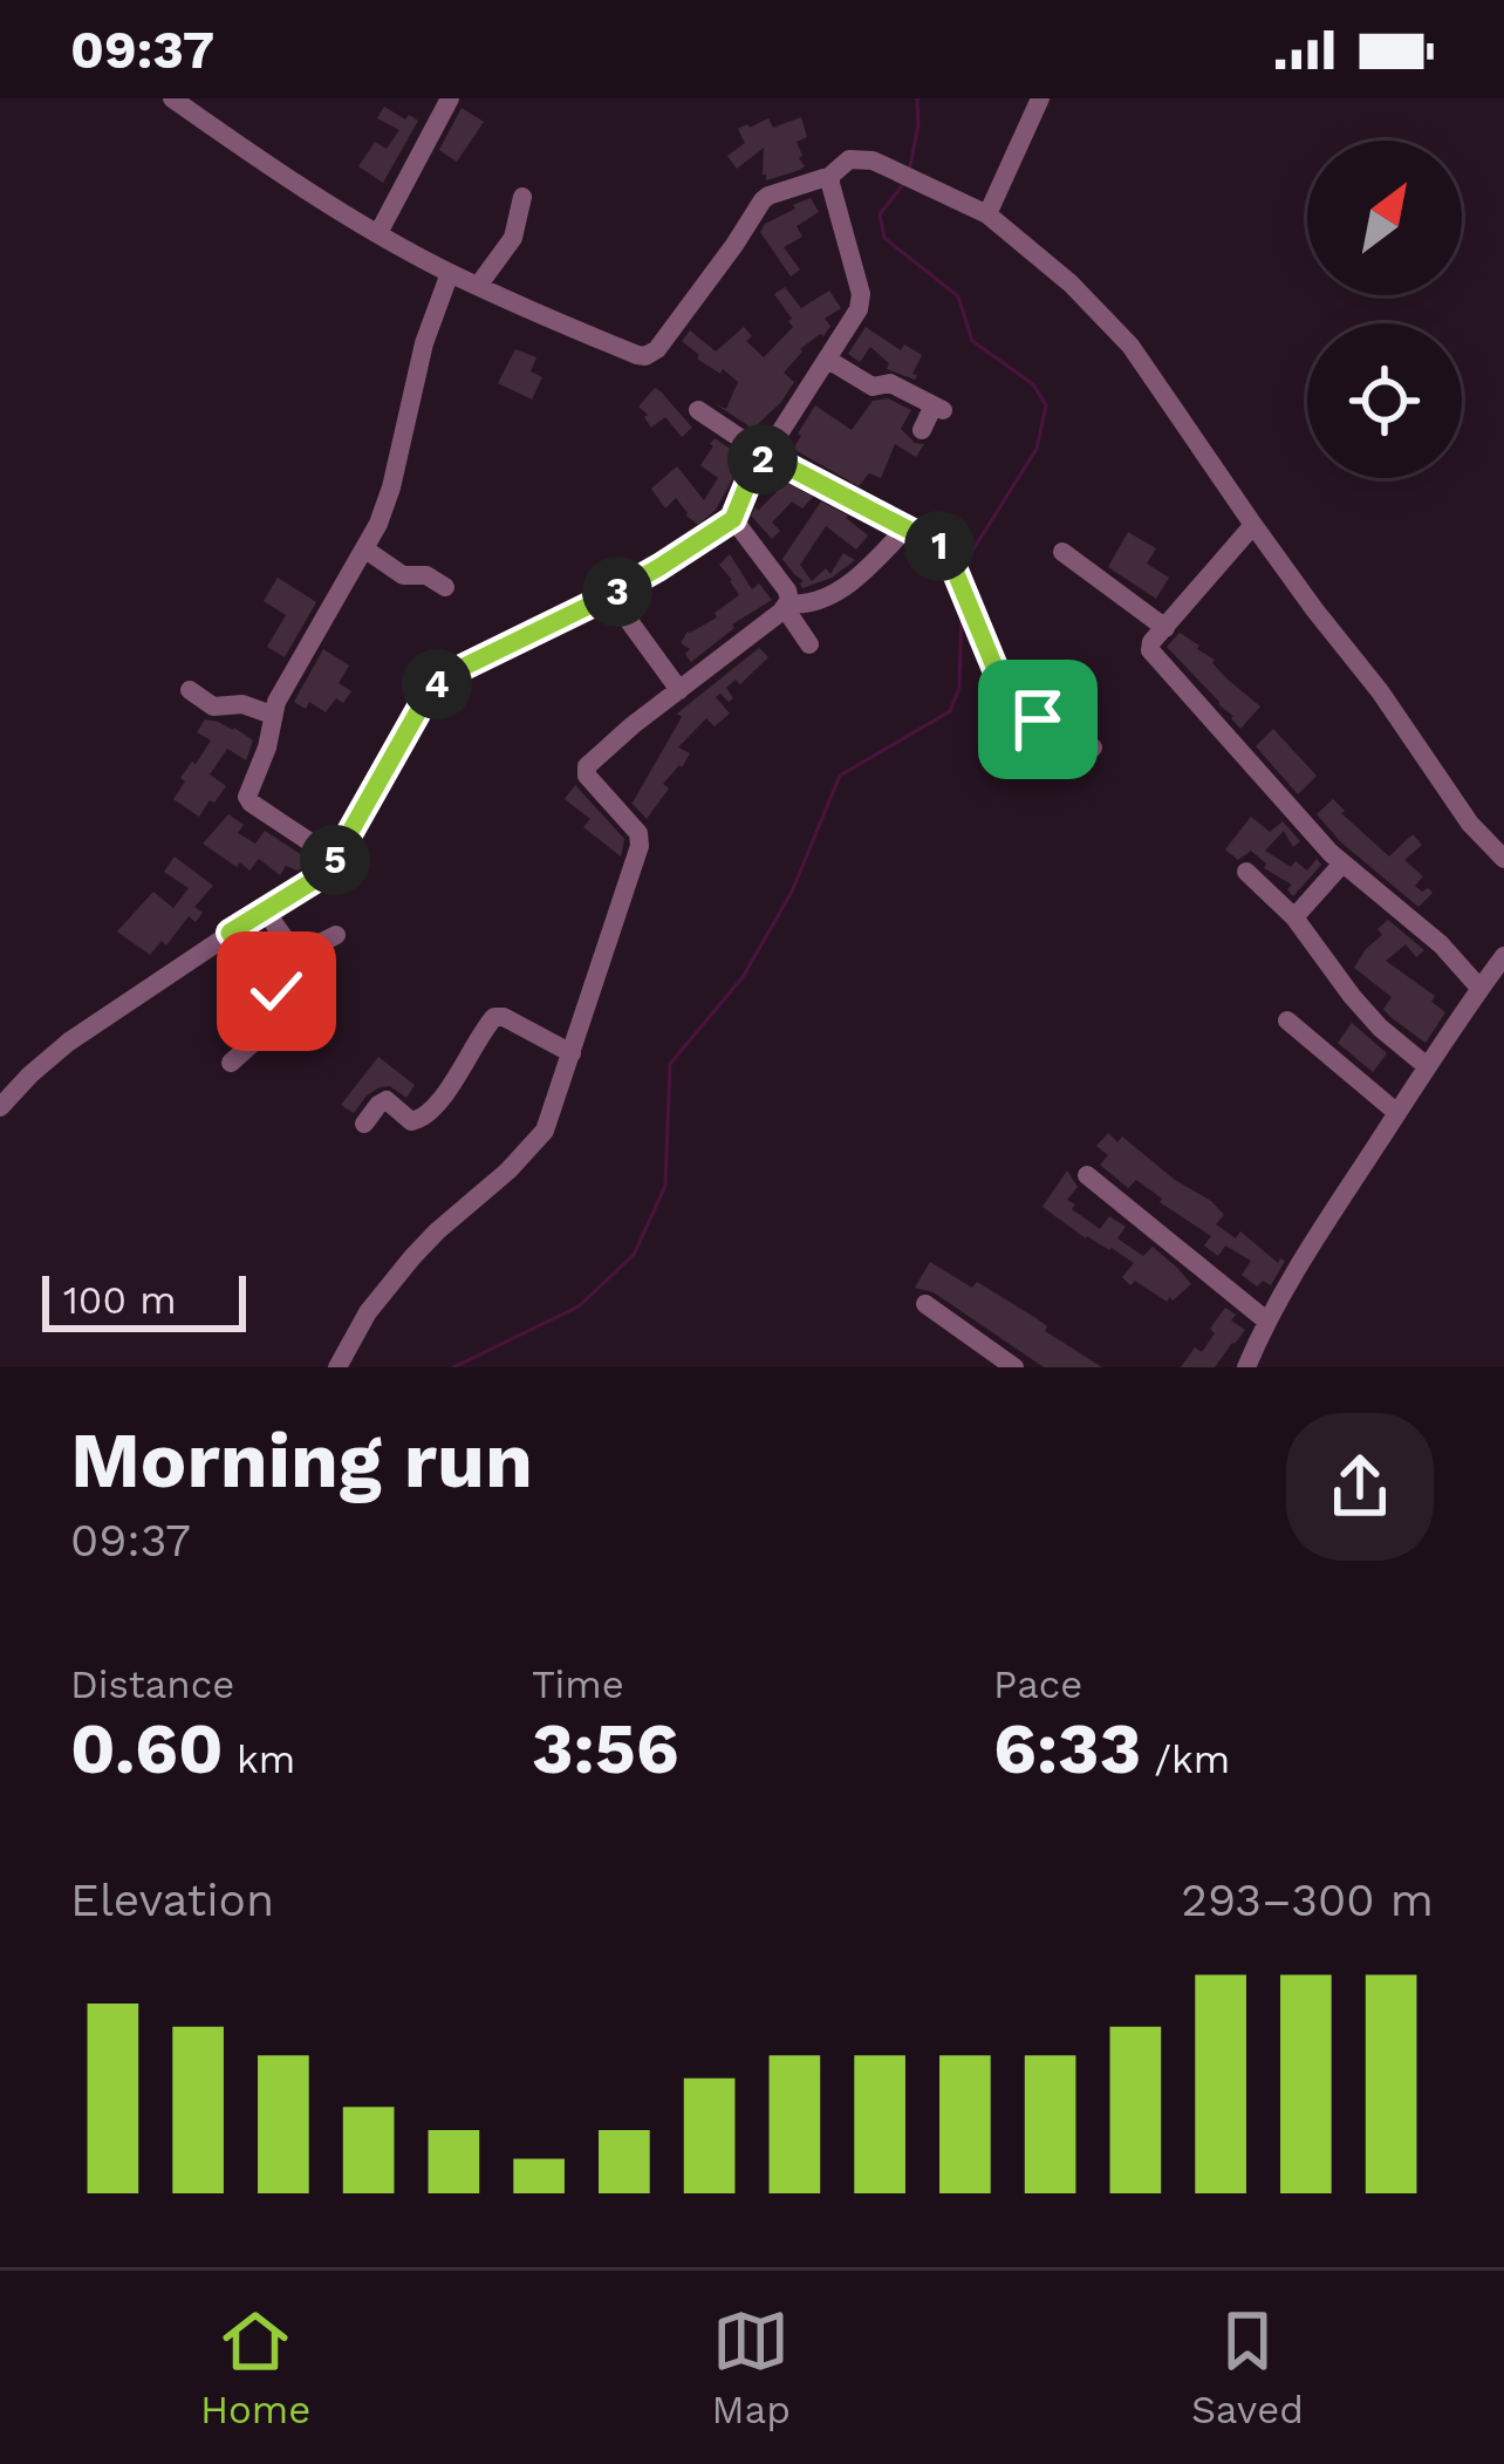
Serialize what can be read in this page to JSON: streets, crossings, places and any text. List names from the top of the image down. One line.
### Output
{"scale_bar":"100 m","north":"top right","page":{"status":"09:37","pins":["2","1","3","4","5"],"scale":"100 m","heading":["Morning run","09:37"],"stats":[["Distance","0.60 km"],["Time","3:56"],["Pace","6:33 /km"]],"chart":["Elevation","293–300 m"],"tabs":["Home","Map","Saved"]}}
